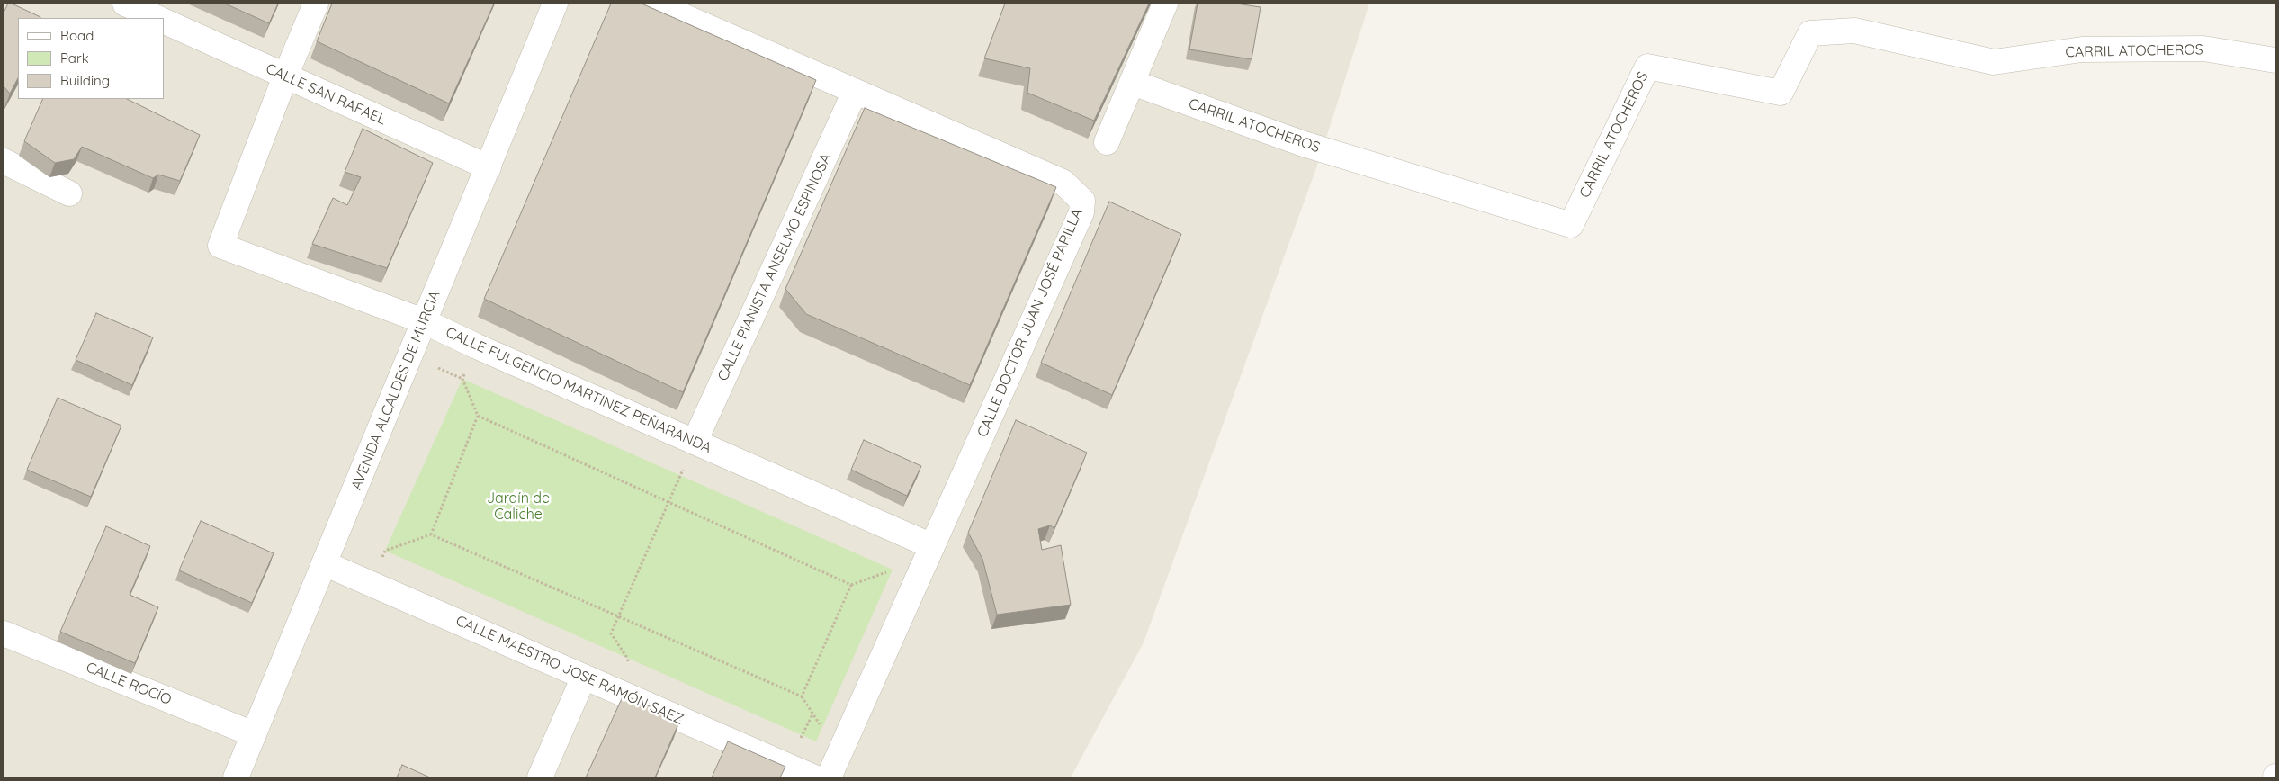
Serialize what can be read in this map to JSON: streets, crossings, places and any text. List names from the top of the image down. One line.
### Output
{"streets":{"street":["CARRIL ATOCHEROS","CALLE SAN RAFAEL","CALLE PIANISTA ANSELMO ESPINOSA","CALLE DOCTOR JUAN JOSÉ PARILLA","AVENIDA ALCALDES DE MURCIA","CALLE FULGENCIO MARTINEZ PEÑARANDA","CALLE MAESTRO JOSE RAMÓN SAEZ","CALLE ROCÍO"]},"crossings":[["CALLE SAN RAFAEL","AVENIDA ALCALDES DE MURCIA"],["CALLE SAN RAFAEL","CALLE FULGENCIO MARTINEZ PEÑARANDA"],["CALLE PIANISTA ANSELMO ESPINOSA","CALLE DOCTOR JUAN JOSÉ PARILLA"],["CALLE PIANISTA ANSELMO ESPINOSA","CALLE FULGENCIO MARTINEZ PEÑARANDA"],["CALLE DOCTOR JUAN JOSÉ PARILLA","CALLE FULGENCIO MARTINEZ PEÑARANDA"],["AVENIDA ALCALDES DE MURCIA","CALLE FULGENCIO MARTINEZ PEÑARANDA"],["AVENIDA ALCALDES DE MURCIA","CALLE MAESTRO JOSE RAMÓN SAEZ"],["AVENIDA ALCALDES DE MURCIA","CALLE ROCÍO"]],"parks":["Jardín de Caliche"],"legend":["Road","Park","Building"]}
